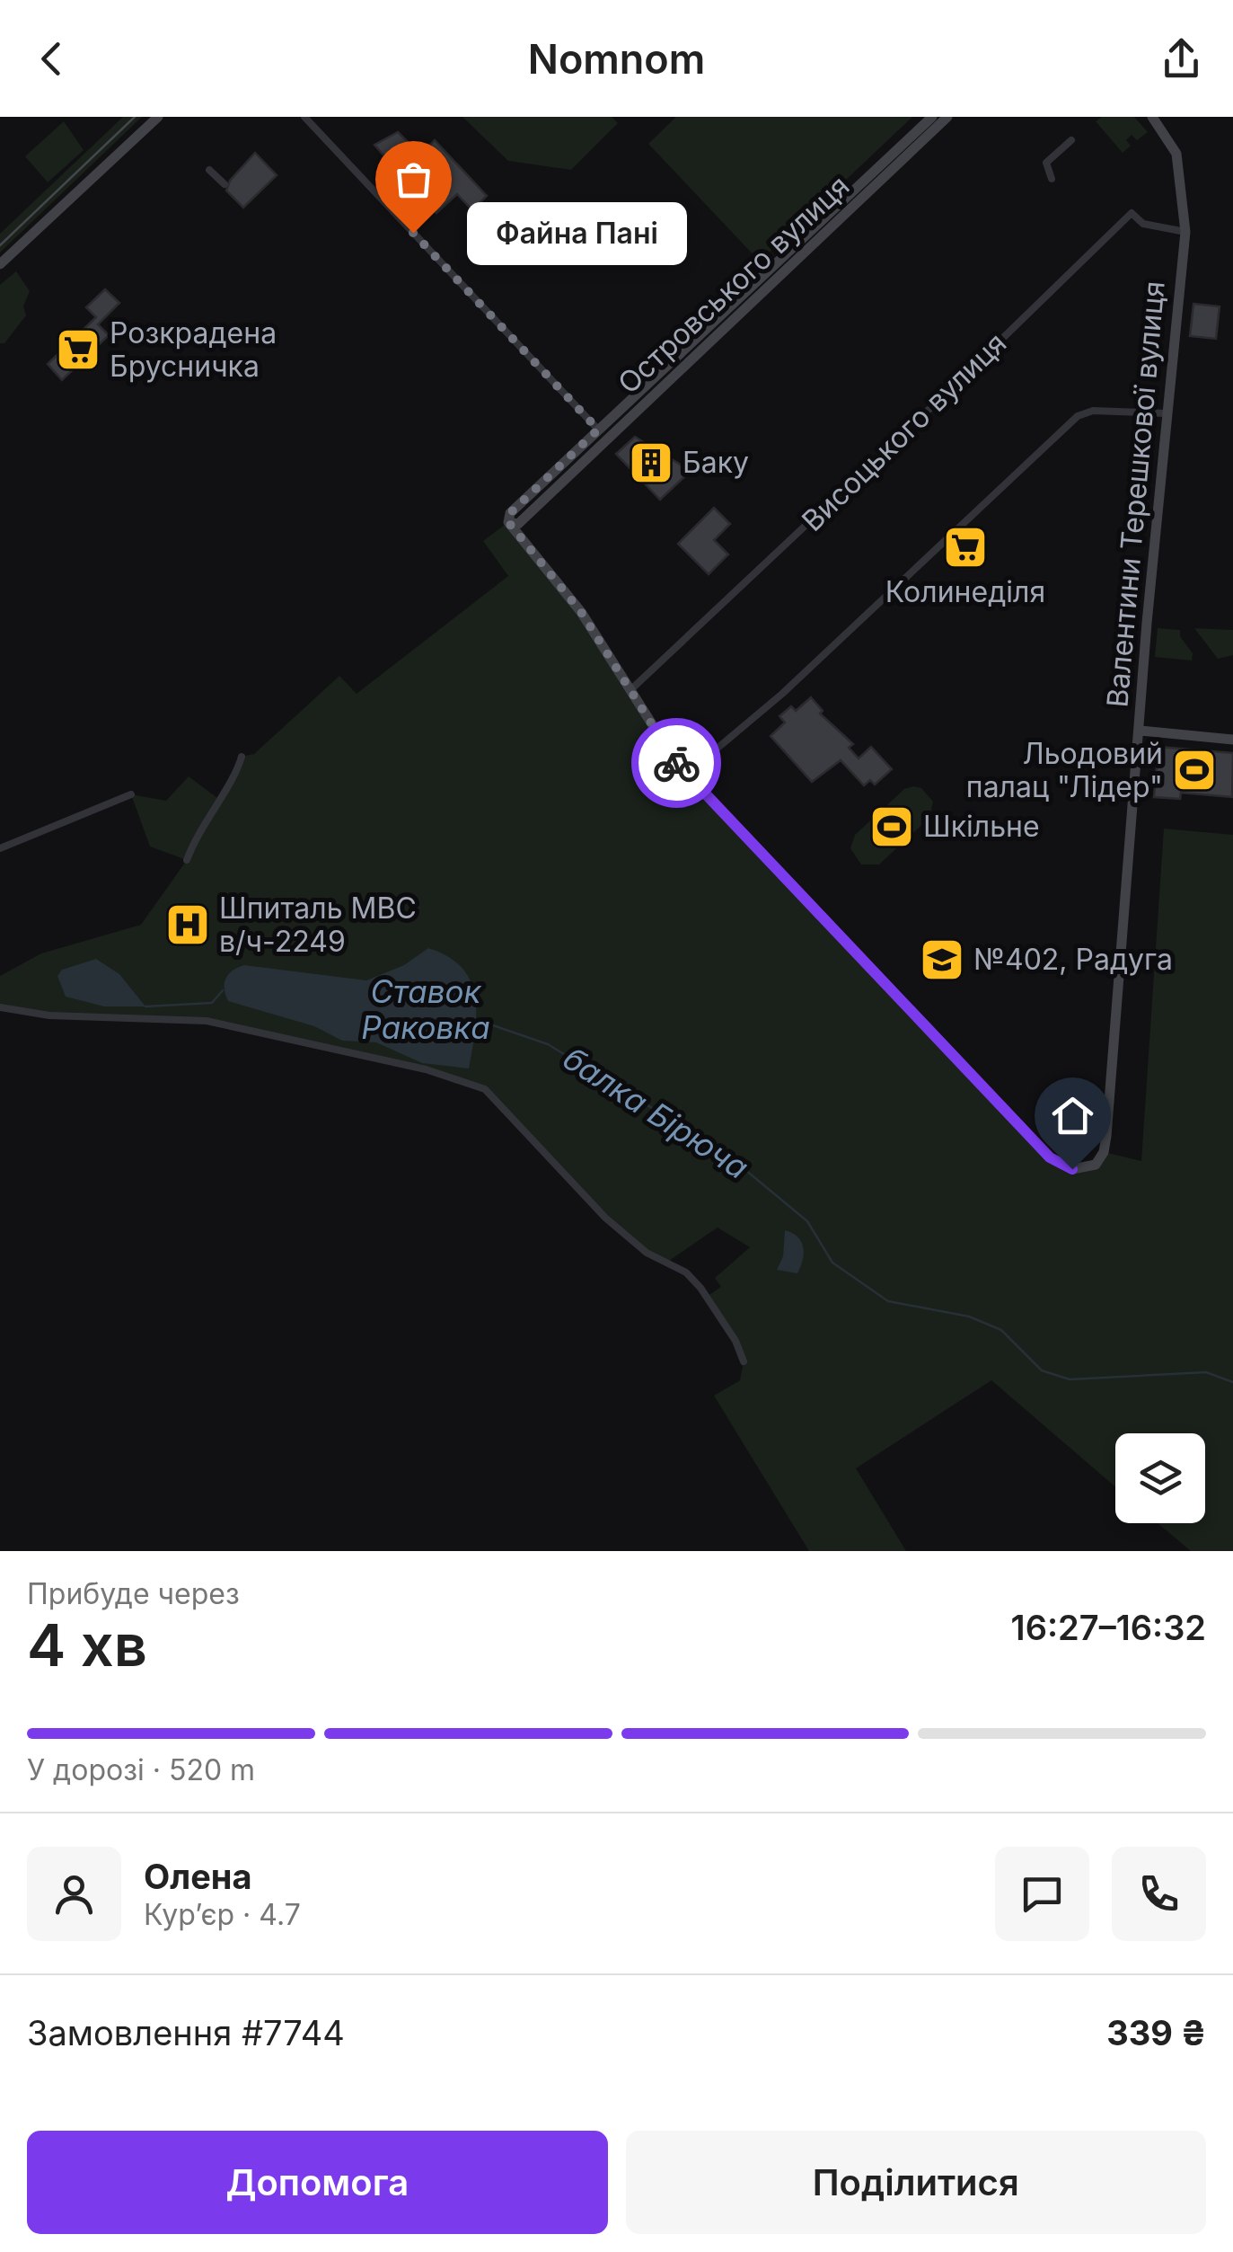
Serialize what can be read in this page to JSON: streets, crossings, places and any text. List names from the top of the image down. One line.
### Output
{"streets":{"street":["Островського вулиця","Висоцького вулиця","Валентини Терешкової вулиця"]},"crossings":[["Висоцького вулиця","Валентини Терешкової вулиця"]],"water":["Ставок Раковка","балка Бірюча"],"places":{"other":["Файна Пані"],"supermarket":["Розкрадена Брусничка","Колинеділя"],"building":["Баку"],"sports":["Льодовий палац \"Лідер\"","Шкільне"],"hospital":["Шпиталь МВС в/ч-2249"],"school or university":["№402, Радуга"]},"page":{"header":"Nomnom","bubble":"Файна Пані","heading":["4 хв","Прибуде через","16:27–16:32"],"panel":["Олена","Кур’єр · 4.7","Замовлення #7744","339 ₴"],"bar":"У дорозі · 520 m","buttons":["Допомога","Поділитися"]}}
